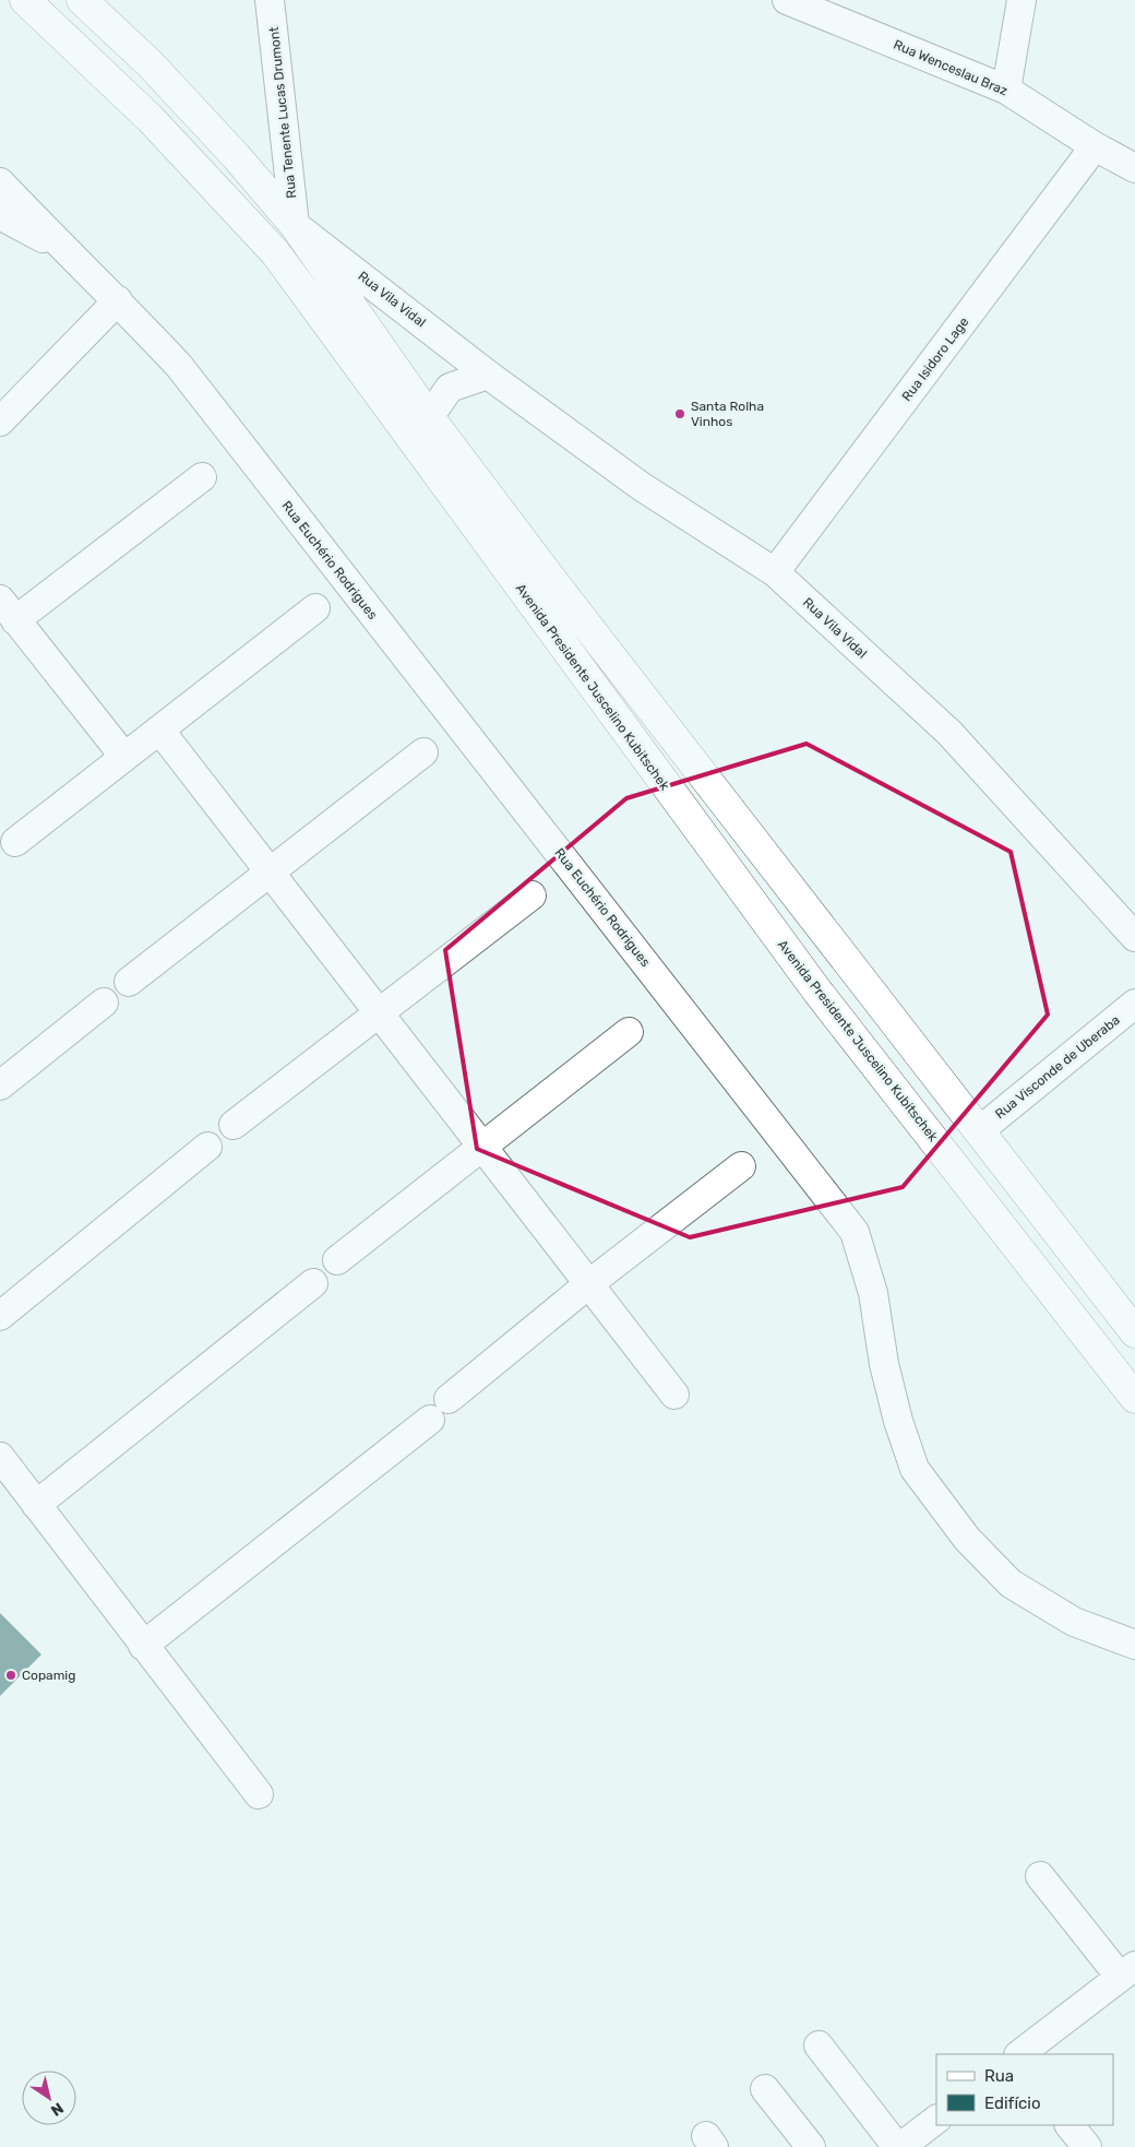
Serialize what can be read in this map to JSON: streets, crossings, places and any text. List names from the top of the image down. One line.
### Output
{"streets":{"highway":["Avenida Presidente Juscelino Kubitschek"],"street":["Rua Wenceslau Braz","Rua Tenente Lucas Drumont","Rua Vila Vidal","Rua Isidoro Lage","Rua Euchério Rodrigues","Rua Visconde de Uberaba"]},"crossings":[["Rua Wenceslau Braz","Rua Isidoro Lage"],["Rua Tenente Lucas Drumont","Rua Vila Vidal"],["Rua Vila Vidal","Rua Isidoro Lage"]],"places":["Santa Rolha Vinhos","Copamig"],"legend":["Rua","Edifício"],"north":"bottom right"}
